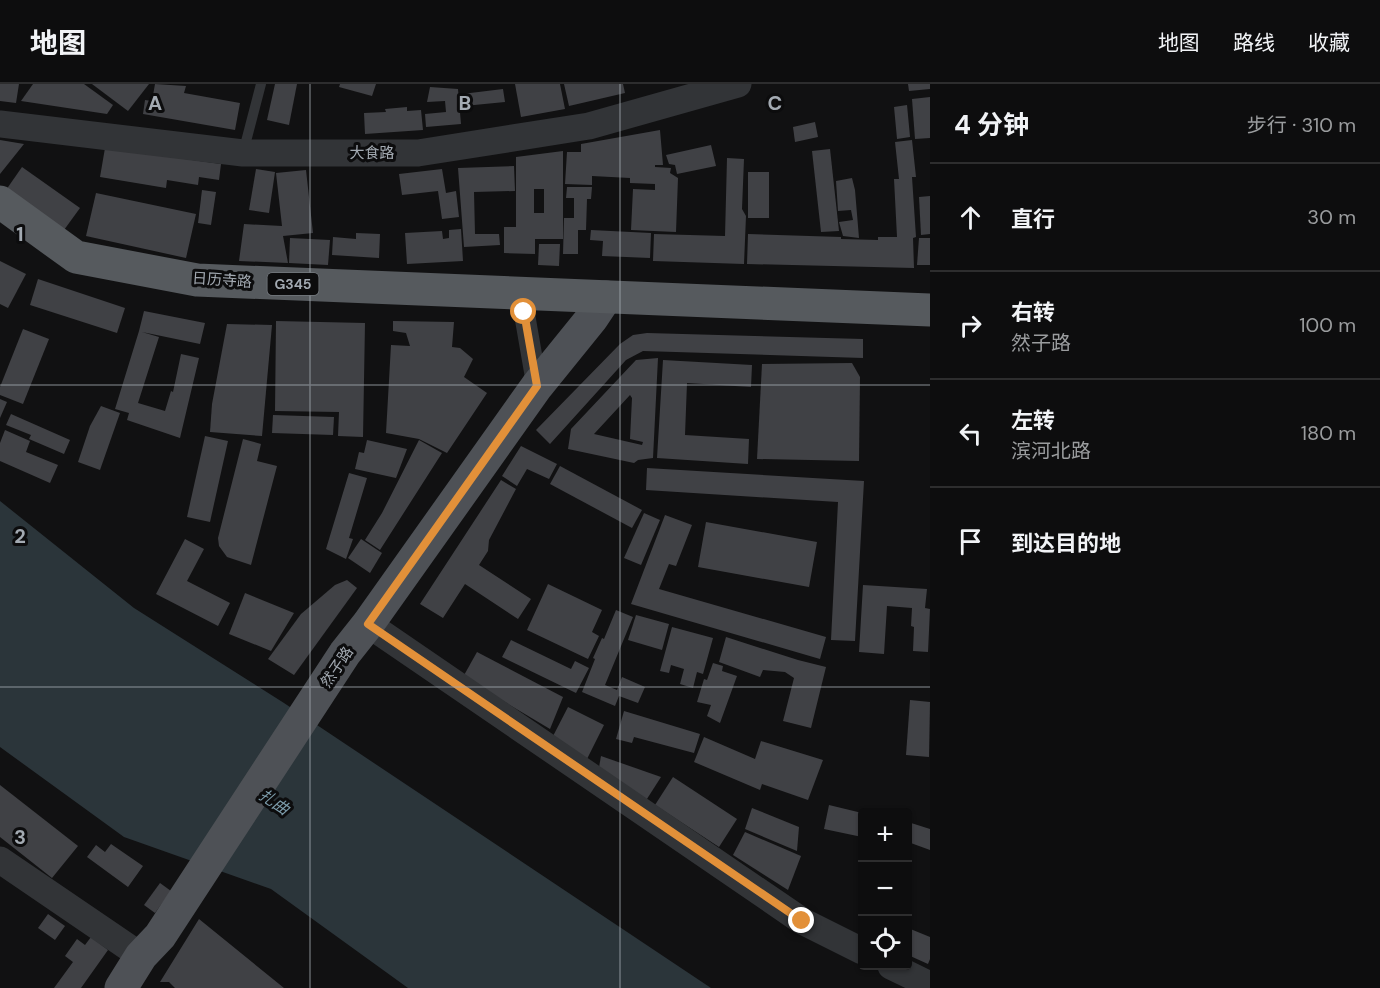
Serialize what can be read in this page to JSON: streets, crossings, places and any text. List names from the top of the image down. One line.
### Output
{"streets":{"highway":["日历寺路","G345"],"main road":["然子路"],"street":["大食路"]},"crossings":[["日历寺路","G345"],["日历寺路","然子路"],["G345","然子路"]],"water":["扎曲"],"page":{"header":"地图","nav":["地图","路线","收藏"],"heading":["4 分钟","步行 · 310 m"],"list":[["直行","30 m"],["右转","然子路","100 m"],["左转","滨河北路","180 m"],"到达目的地"],"map_buttons":["+","−"]},"grid":{"columns":["A","B","C"],"rows":["1","2","3"]}}
